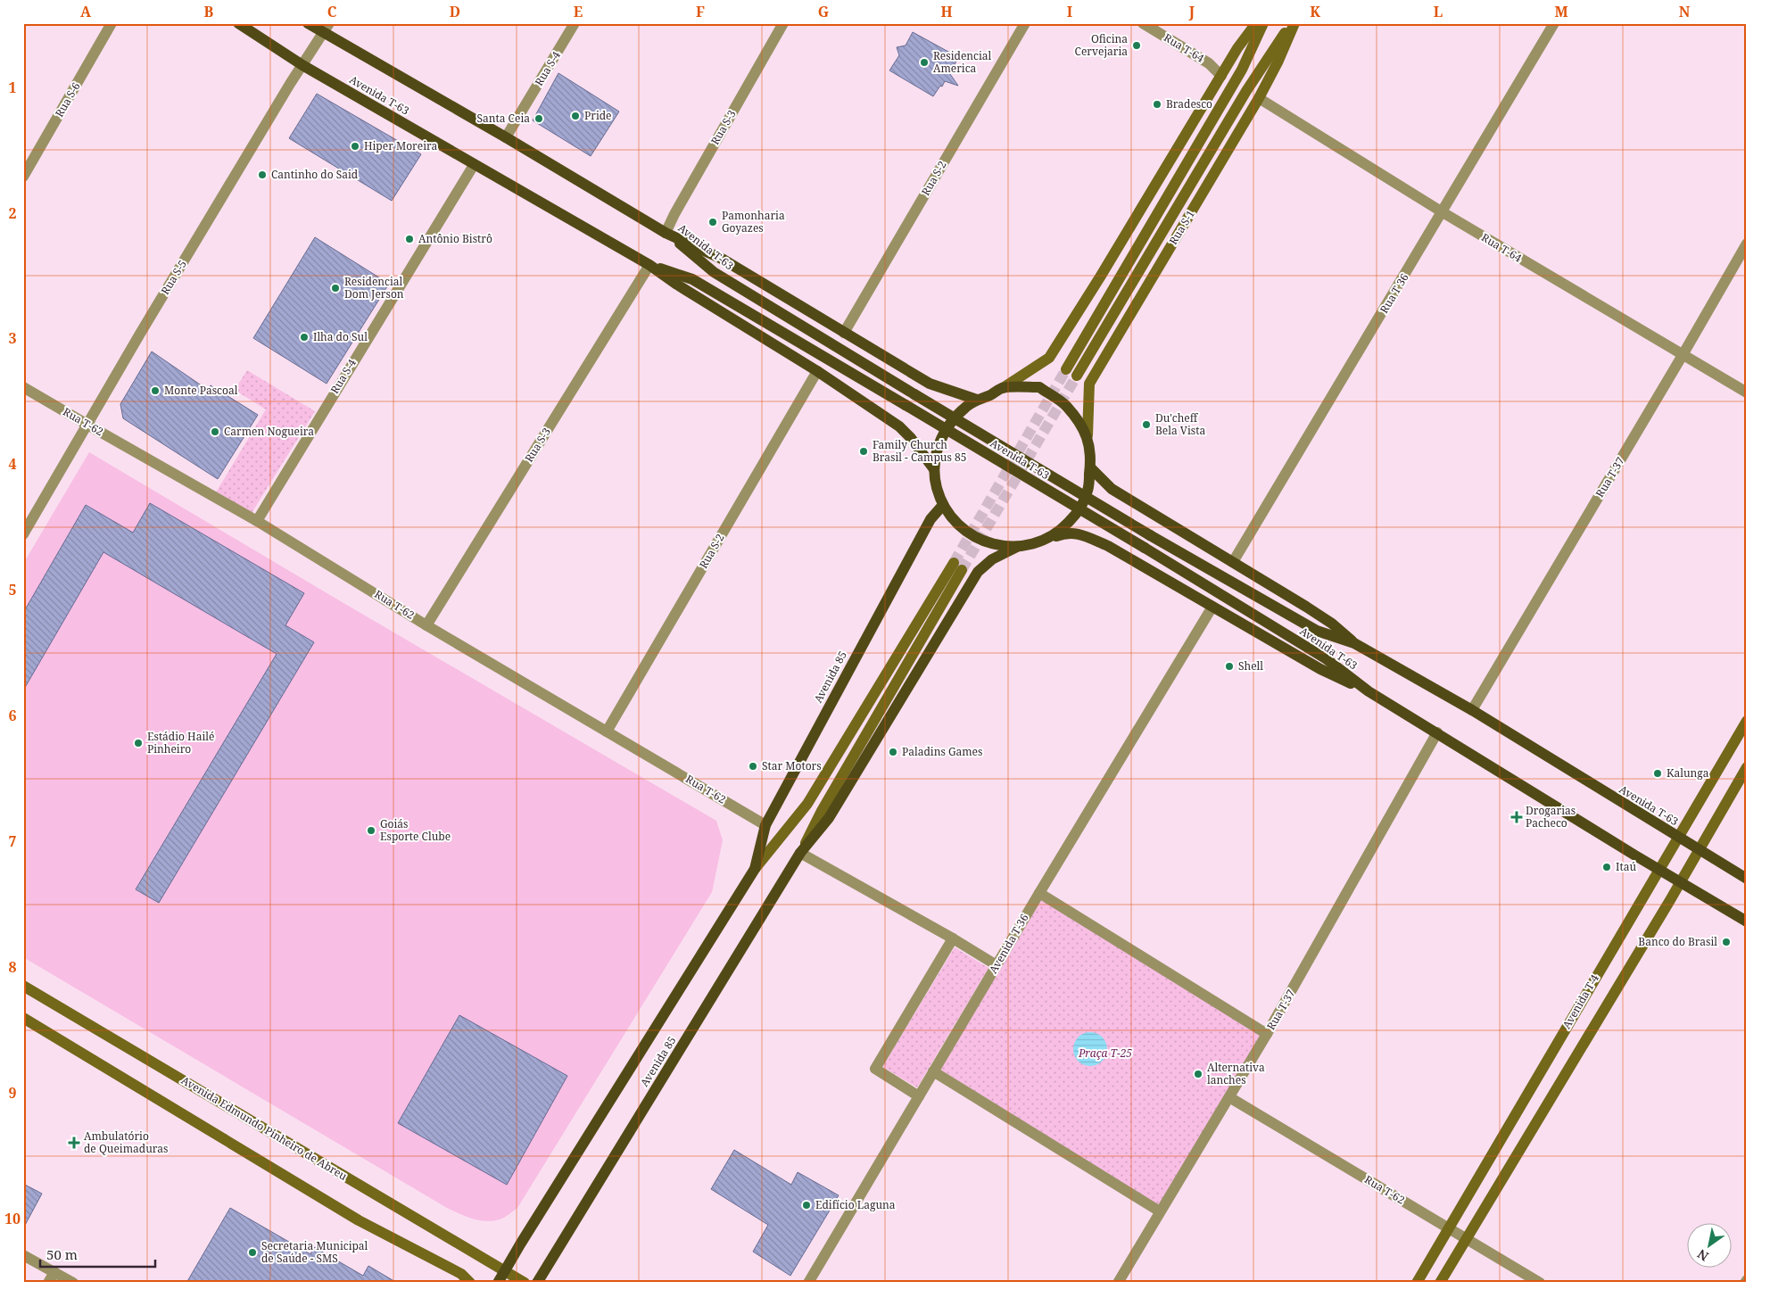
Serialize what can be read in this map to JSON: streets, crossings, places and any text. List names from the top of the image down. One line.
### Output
{"streets":{"main road":["Avenida T-63","Rua S-1","Avenida 85","Avenida T-4","Avenida Edmundo Pinheiro de Abreu"],"street":["Rua T-64","Rua S-4","Rua S-6","Rua S-3","Rua S-2","Rua S-5","Rua T 36","Rua T-62","Rua T-37","Avenida T-36"]},"crossings":[["Rua T-64","Rua S-1"],["Rua T-64","Rua T 36"],["Rua T-64","Rua T-37"],["Rua S-4","Avenida T-63"],["Rua S-4","Rua T-62"],["Avenida T-63","Rua S-3"],["Avenida T-63","Rua S-2"],["Avenida T-63","Rua S-1"],["Avenida T-63","Rua S-5"],["Avenida T-63","Rua T 36"],["Avenida T-63","Rua T-37"],["Avenida T-63","Avenida 85"],["Avenida T-63","Avenida T-36"],["Avenida T-63","Avenida T-4"],["Rua S-3","Rua T-62"],["Rua S-2","Rua T-62"],["Rua S-1","Avenida 85"],["Rua S-5","Rua T-62"],["Rua T-62","Rua T-37"],["Rua T-62","Avenida 85"],["Rua T-62","Avenida T-4"],["Avenida 85","Avenida Edmundo Pinheiro de Abreu"]],"parks":["Praça T-25"],"places":{"other":["Oficina Cervejaria","Residencial America","Bradesco","Pride","Santa Ceia","Hiper Moreira","Cantinho do Said","Pamonharia Goyazes","Antônio Bistrô","Residencial Dom Jerson","Ilha do Sul","Monte Pascoal","Du'cheff Bela Vista","Carmen Nogueira","Family Church Brasil - Campus 85","Shell","Estádio Hailé Pinheiro","Paladins Games","Star Motors","Kalunga","Goiás Esporte Clube","Itaú","Banco do Brasil","Alternativa lanches","Edifício Laguna","Secretaria Municipal de Saúde - SMS"],"health":["Drogarias Pacheco","Ambulatório de Queimaduras"]},"scale_bar":"50 m","north":"bottom left","grid":{"columns":["A","B","C","D","E","F","G","H","I","J","K","L","M","N"],"rows":["1","2","3","4","5","6","7","8","9","10"]}}
